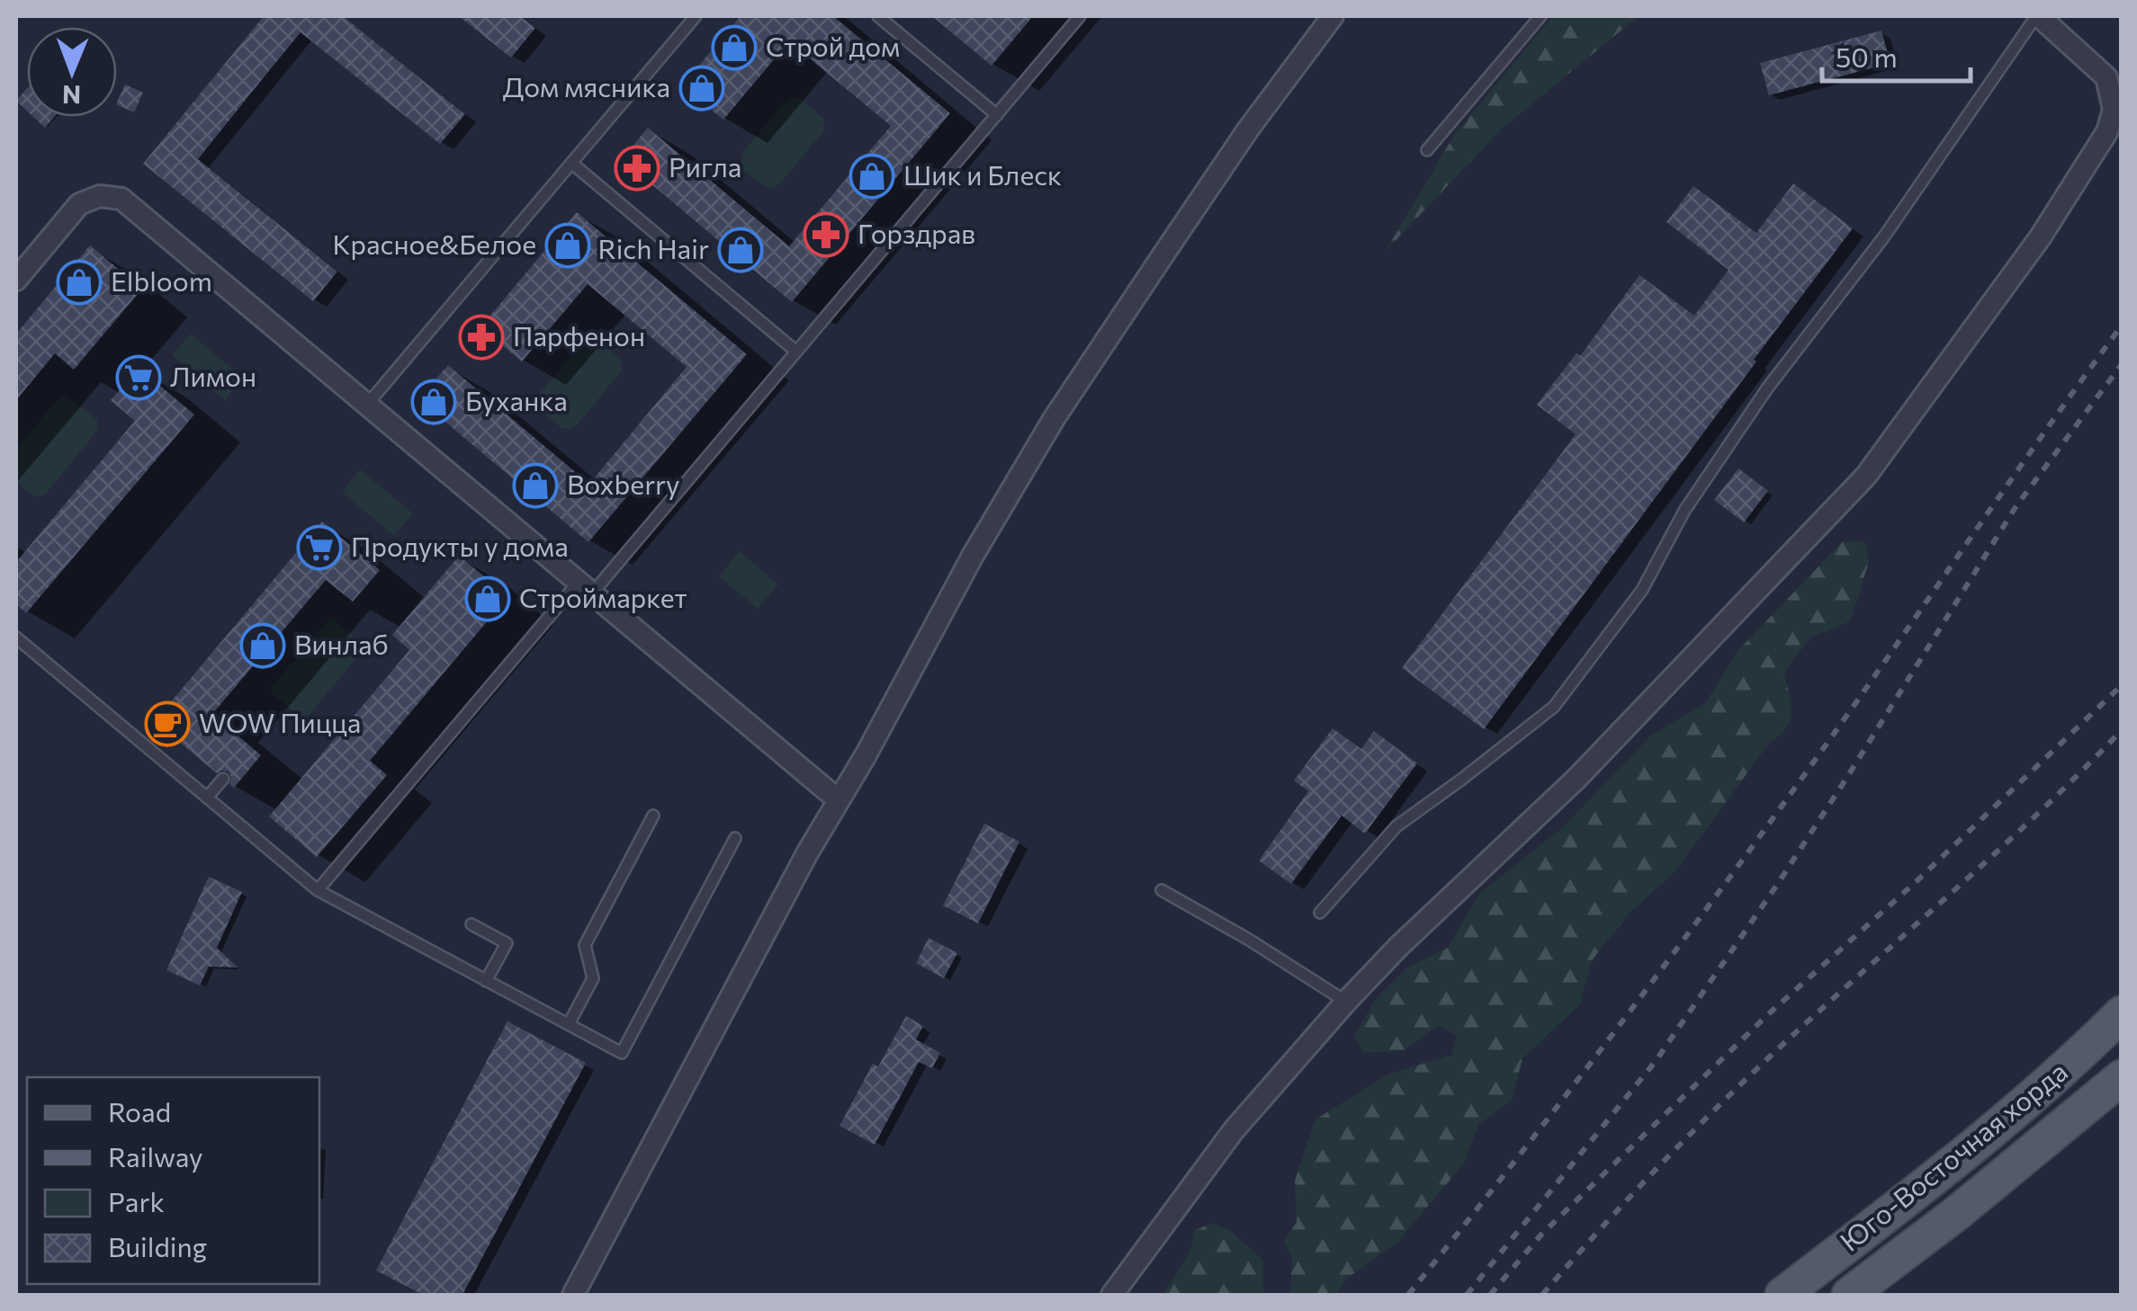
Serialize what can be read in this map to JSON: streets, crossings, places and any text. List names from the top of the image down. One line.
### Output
{"streets":{"main road":["Юго-Восточная хорда"]},"places":{"shop":["Строй дом","Дом мясника","Шик и Блеск","Красное&Белое","Rich Hair","Elbloom","Буханка","Boxberry","Строймаркет","Винлаб"],"pharmacy":["Ригла","Горздрав","Парфенон"],"supermarket":["Лимон","Продукты у дома"],"cafe":["WOW Пицца"]},"legend":["Road","Railway","Park","Building"],"scale_bar":"50 m","north":"bottom"}
